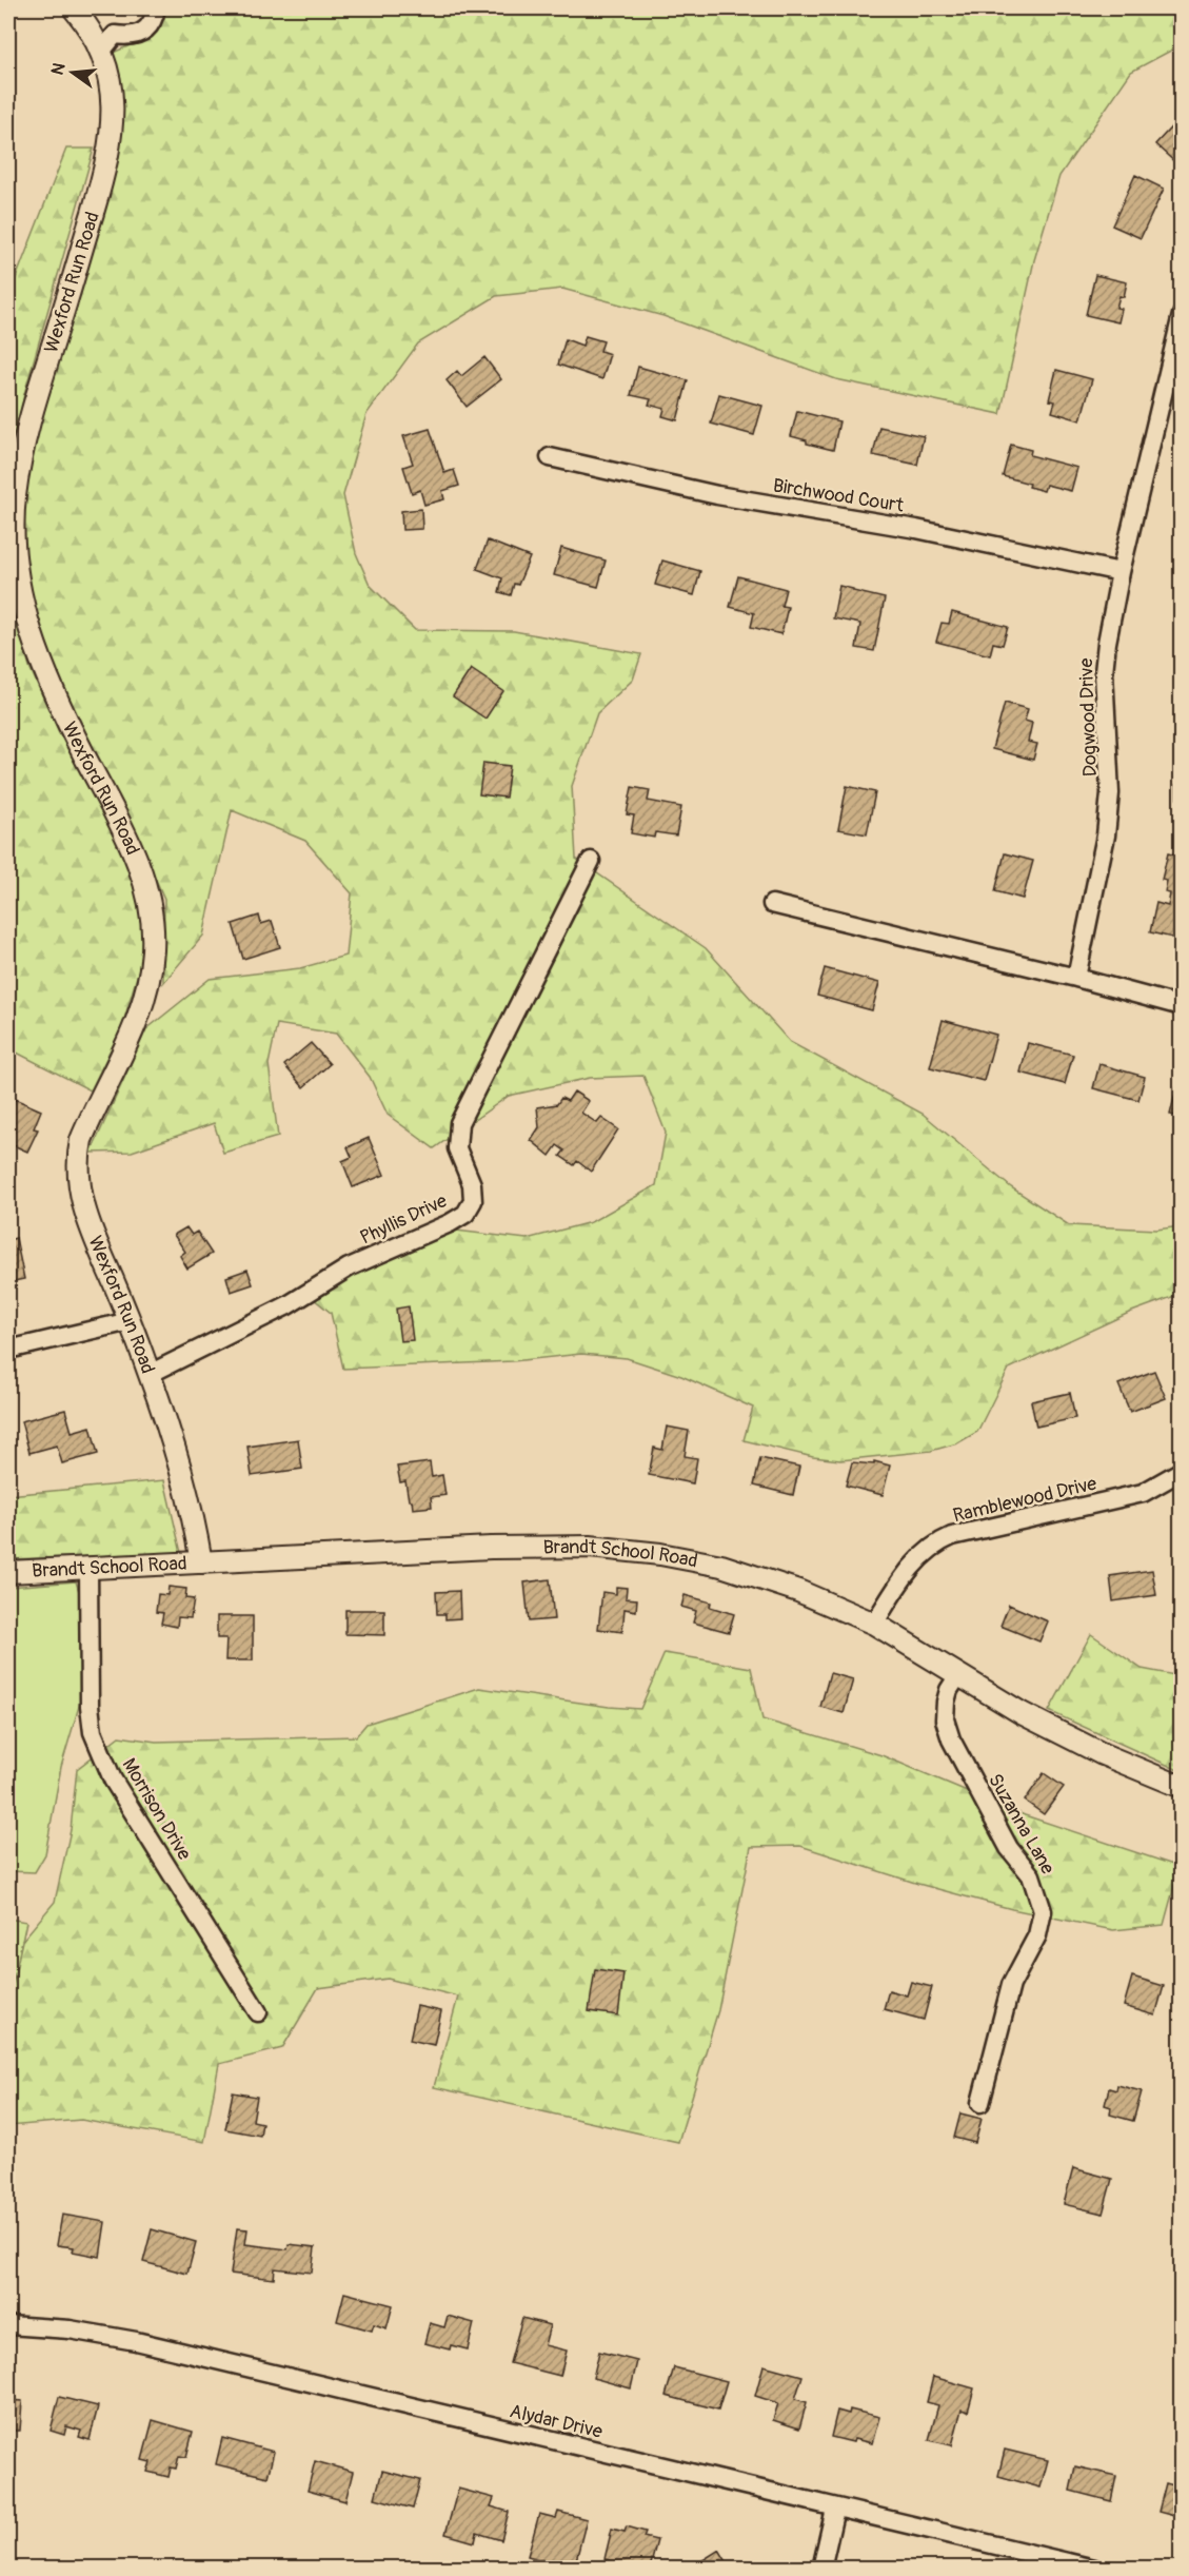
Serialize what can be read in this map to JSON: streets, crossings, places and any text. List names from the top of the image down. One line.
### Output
{"streets":{"street":["Wexford Run Road","Birchwood Court","Dogwood Drive","Phyllis Drive","Ramblewood Drive","Brandt School Road","Morrison Drive","Suzanna Lane","Alydar Drive"]},"crossings":[["Wexford Run Road","Phyllis Drive"],["Wexford Run Road","Brandt School Road"],["Birchwood Court","Dogwood Drive"],["Ramblewood Drive","Brandt School Road"],["Brandt School Road","Morrison Drive"],["Brandt School Road","Suzanna Lane"]],"north":"left"}
